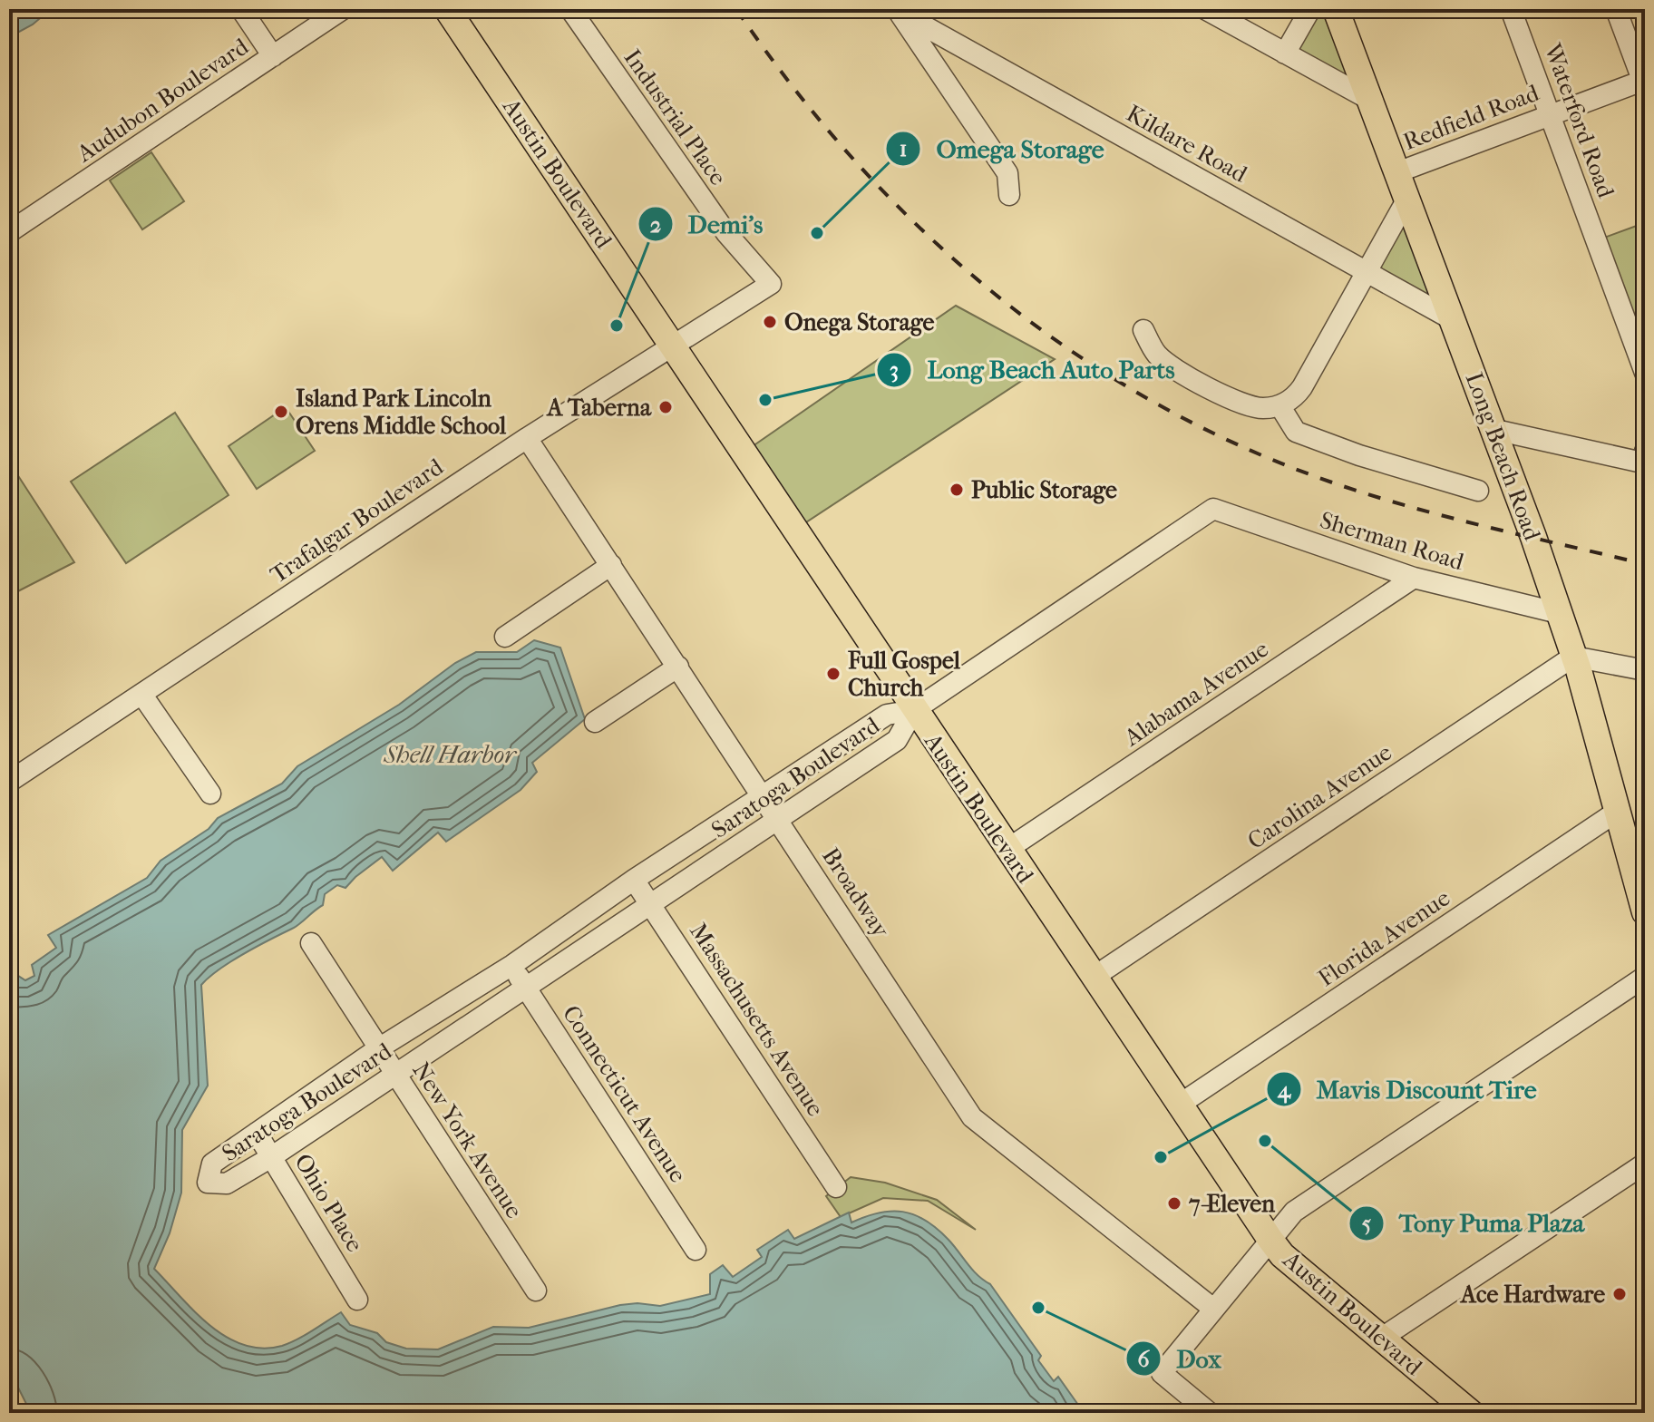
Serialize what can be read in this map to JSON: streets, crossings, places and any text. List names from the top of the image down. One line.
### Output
{"streets":{"main road":["Austin Boulevard","Long Beach Road"],"street":["Audubon Boulevard","Industrial Place","Redfield Road","Waterford Road","Kildare Road","Trafalgar Boulevard","Sherman Road","Alabama Avenue","Saratoga Boulevard","Carolina Avenue","Broadway","Florida Avenue","Massachusetts Avenue","Connecticut Avenue","New York Avenue","Ohio Place"]},"crossings":[["Industrial Place","Trafalgar Boulevard"],["Redfield Road","Waterford Road"],["Redfield Road","Long Beach Road"],["Kildare Road","Long Beach Road"],["Austin Boulevard","Trafalgar Boulevard"],["Austin Boulevard","Alabama Avenue"],["Austin Boulevard","Saratoga Boulevard"],["Austin Boulevard","Carolina Avenue"],["Austin Boulevard","Florida Avenue"],["Long Beach Road","Sherman Road"],["Long Beach Road","Carolina Avenue"],["Long Beach Road","Florida Avenue"],["Trafalgar Boulevard","Broadway"],["Sherman Road","Alabama Avenue"],["Sherman Road","Saratoga Boulevard"],["Saratoga Boulevard","Broadway"],["Saratoga Boulevard","Massachusetts Avenue"],["Saratoga Boulevard","Connecticut Avenue"],["Saratoga Boulevard","New York Avenue"],["Saratoga Boulevard","Ohio Place"]],"water":["Shell Harbor"],"places":["Omega Storage","Onega Storage","Demi's","Long Beach Auto Parts","A Taberna","Island Park Lincoln Orens Middle School","Public Storage","Full Gospel Church","Tony Puma Plaza","Mavis Discount Tire","7-Eleven","Ace Hardware","Dox"]}
